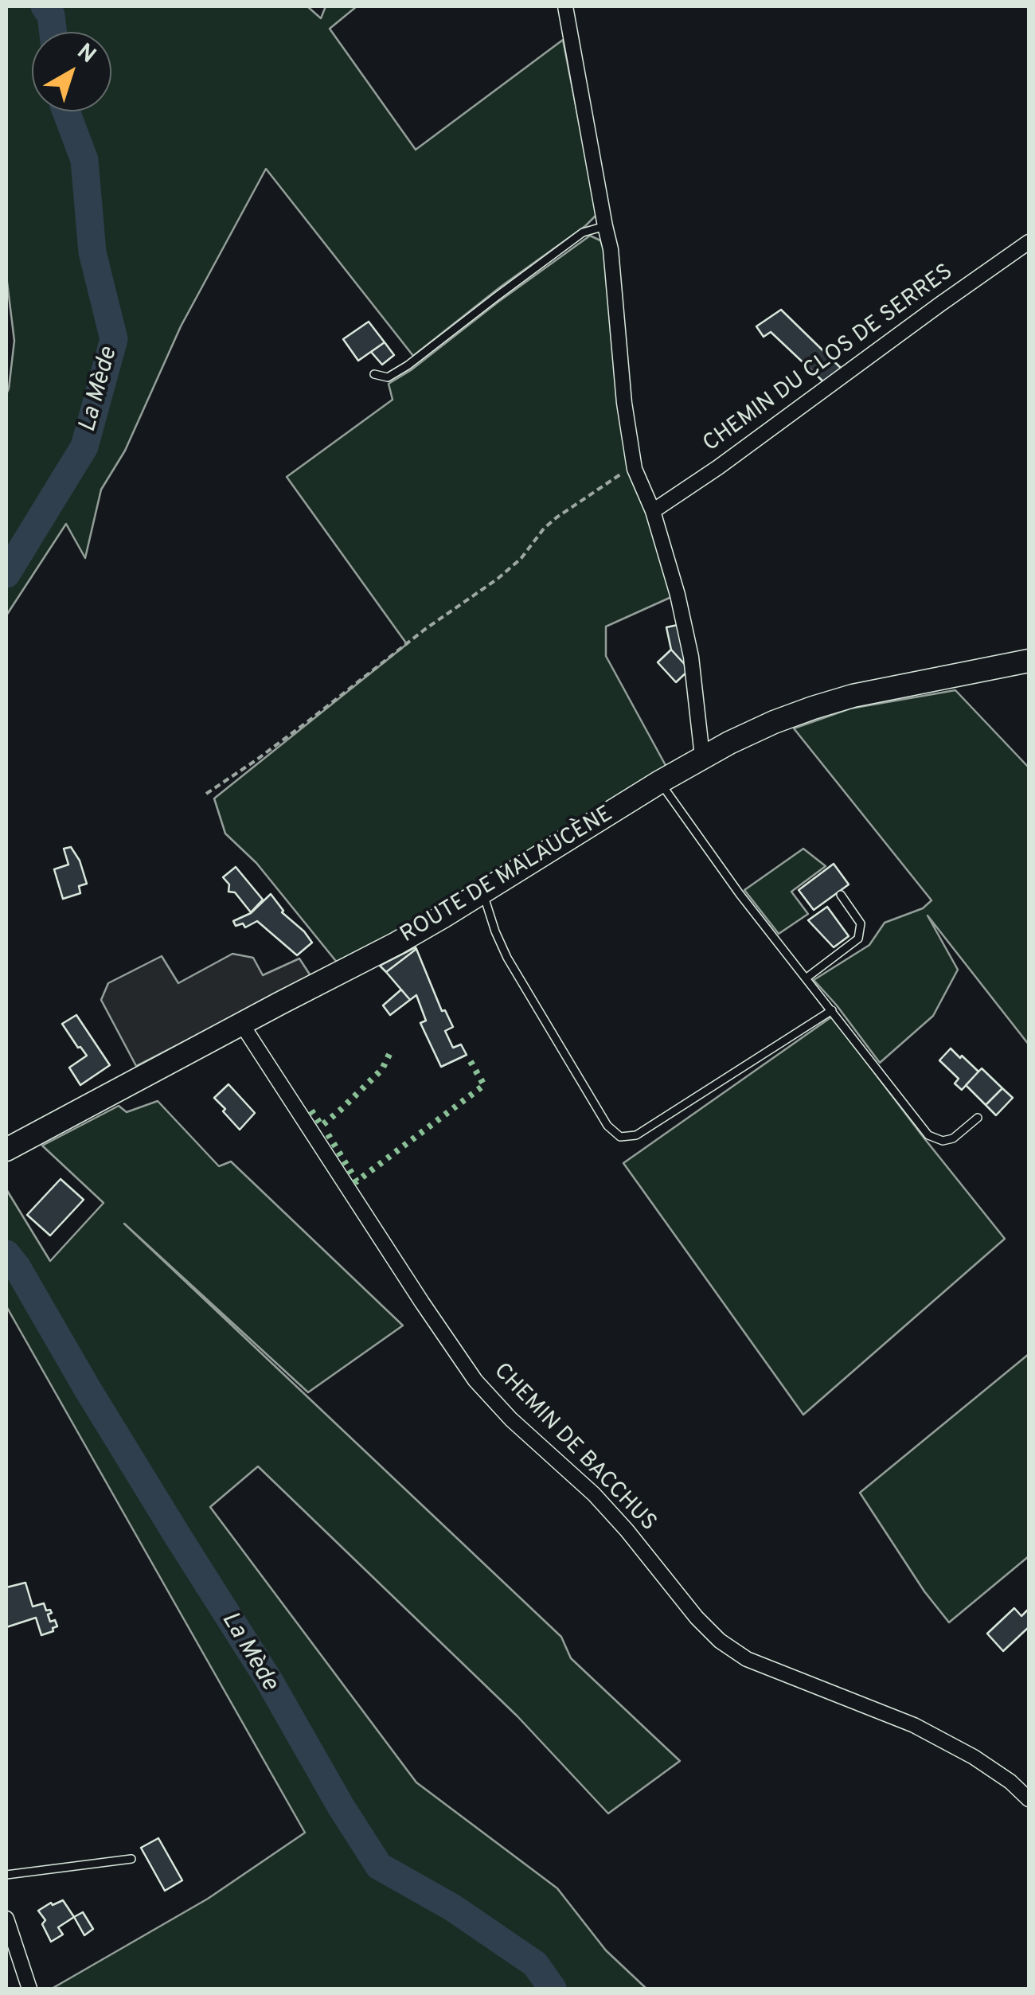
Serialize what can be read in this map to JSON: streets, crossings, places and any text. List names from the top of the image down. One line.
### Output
{"streets":{"main road":["ROUTE DE MALAUCÈNE"],"street":["CHEMIN DU CLOS DE SERRES","CHEMIN DE BACCHUS"]},"crossings":[["ROUTE DE MALAUCÈNE","CHEMIN DE BACCHUS"]],"water":["La Mède"],"north":"top right"}
